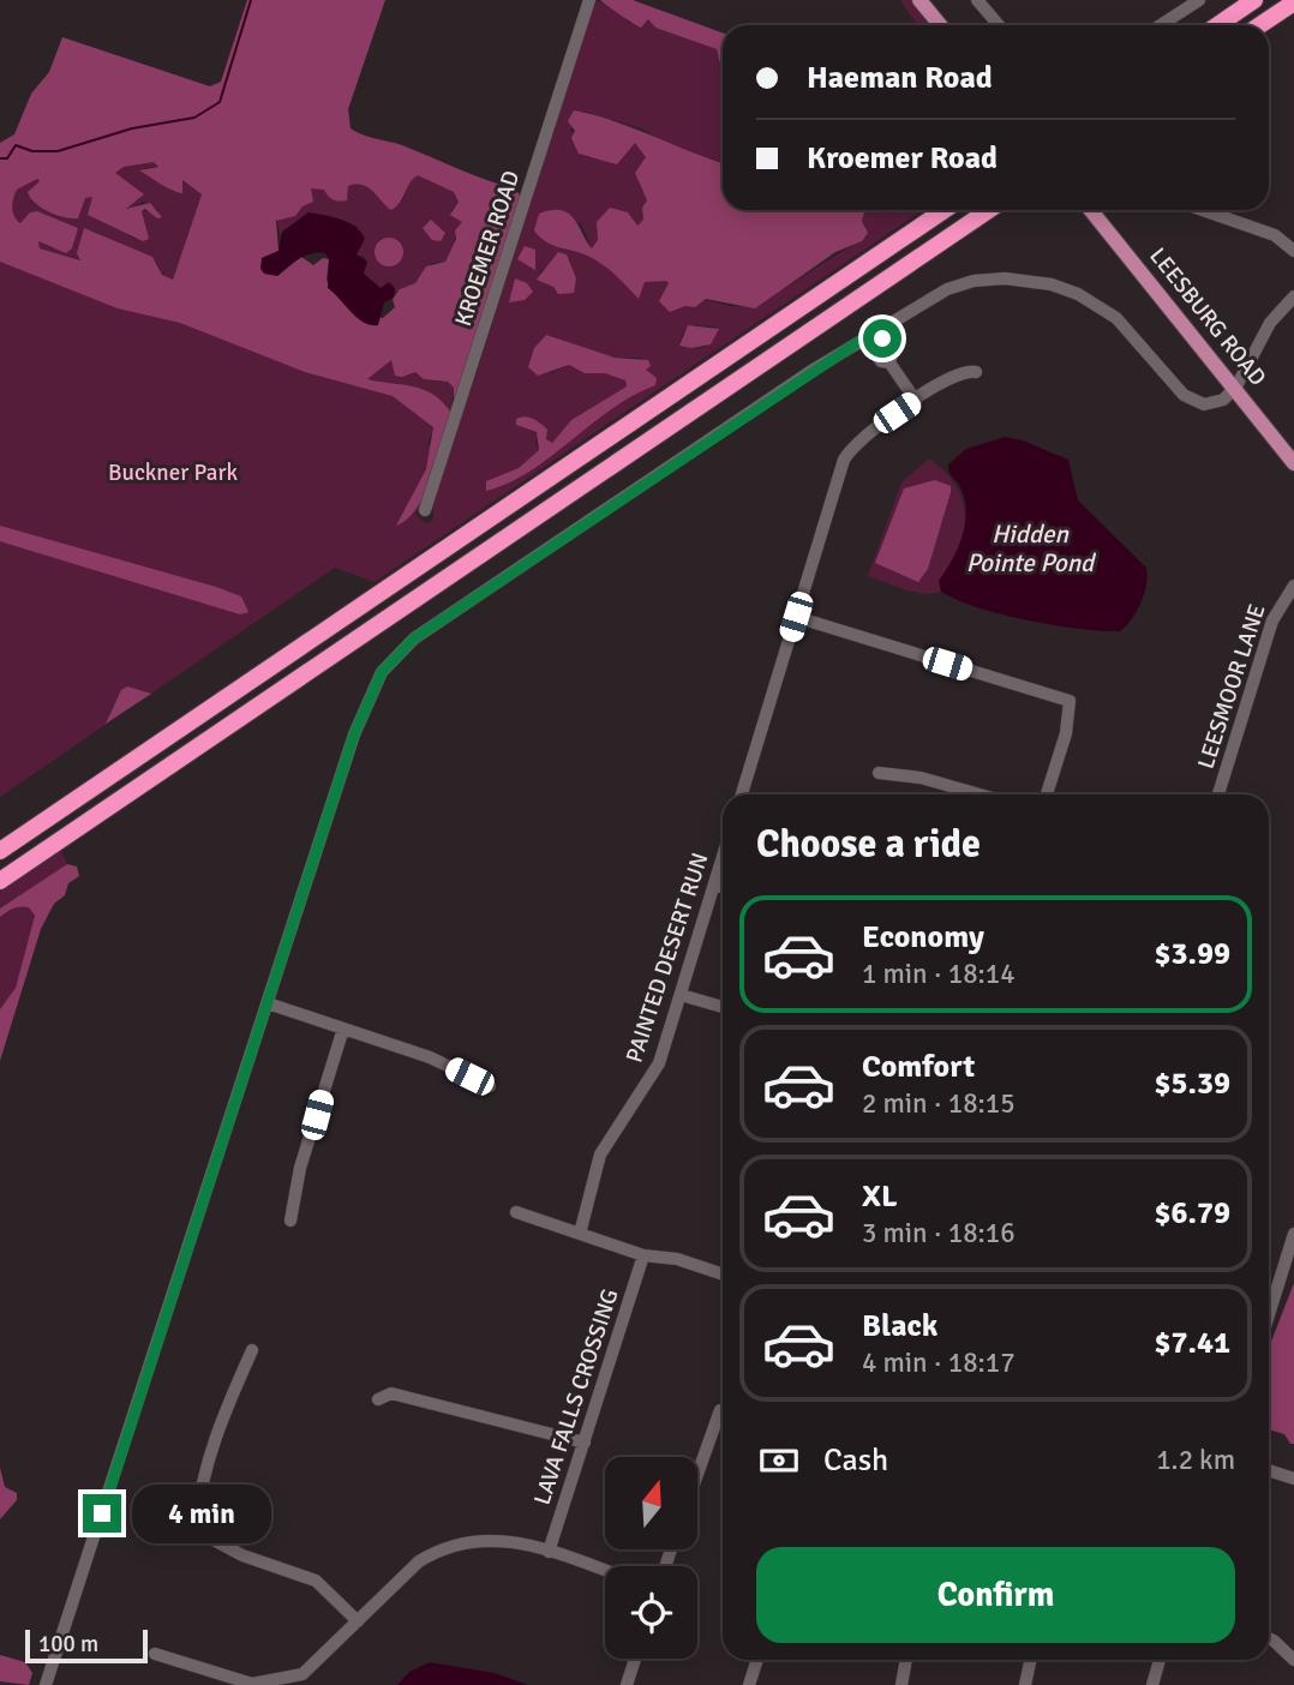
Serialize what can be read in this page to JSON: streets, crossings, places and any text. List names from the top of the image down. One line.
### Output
{"streets":{"main road":["LEESBURG ROAD"],"street":["KROEMER ROAD","LEESMOOR LANE","PAINTED DESERT RUN","LAVA FALLS CROSSING"]},"water":["Hidden Pointe Pond"],"parks":["Buckner Park"],"scale_bar":"100 m","north":"top","page":{"banner":["Haeman Road","Kroemer Road"],"heading":"Choose a ride","list":[{"name":"Economy","note":"1 min · 18:14","value":"$3.99"},{"name":"Comfort","note":"2 min · 18:15","value":"$5.39"},{"name":"XL","note":"3 min · 18:16","value":"$6.79"},{"name":"Black","note":"4 min · 18:17","value":"$7.41"}],"pay":["Cash","1.2 km"],"bubble":"4 min","buttons":"Confirm","scale":"100 m"}}
